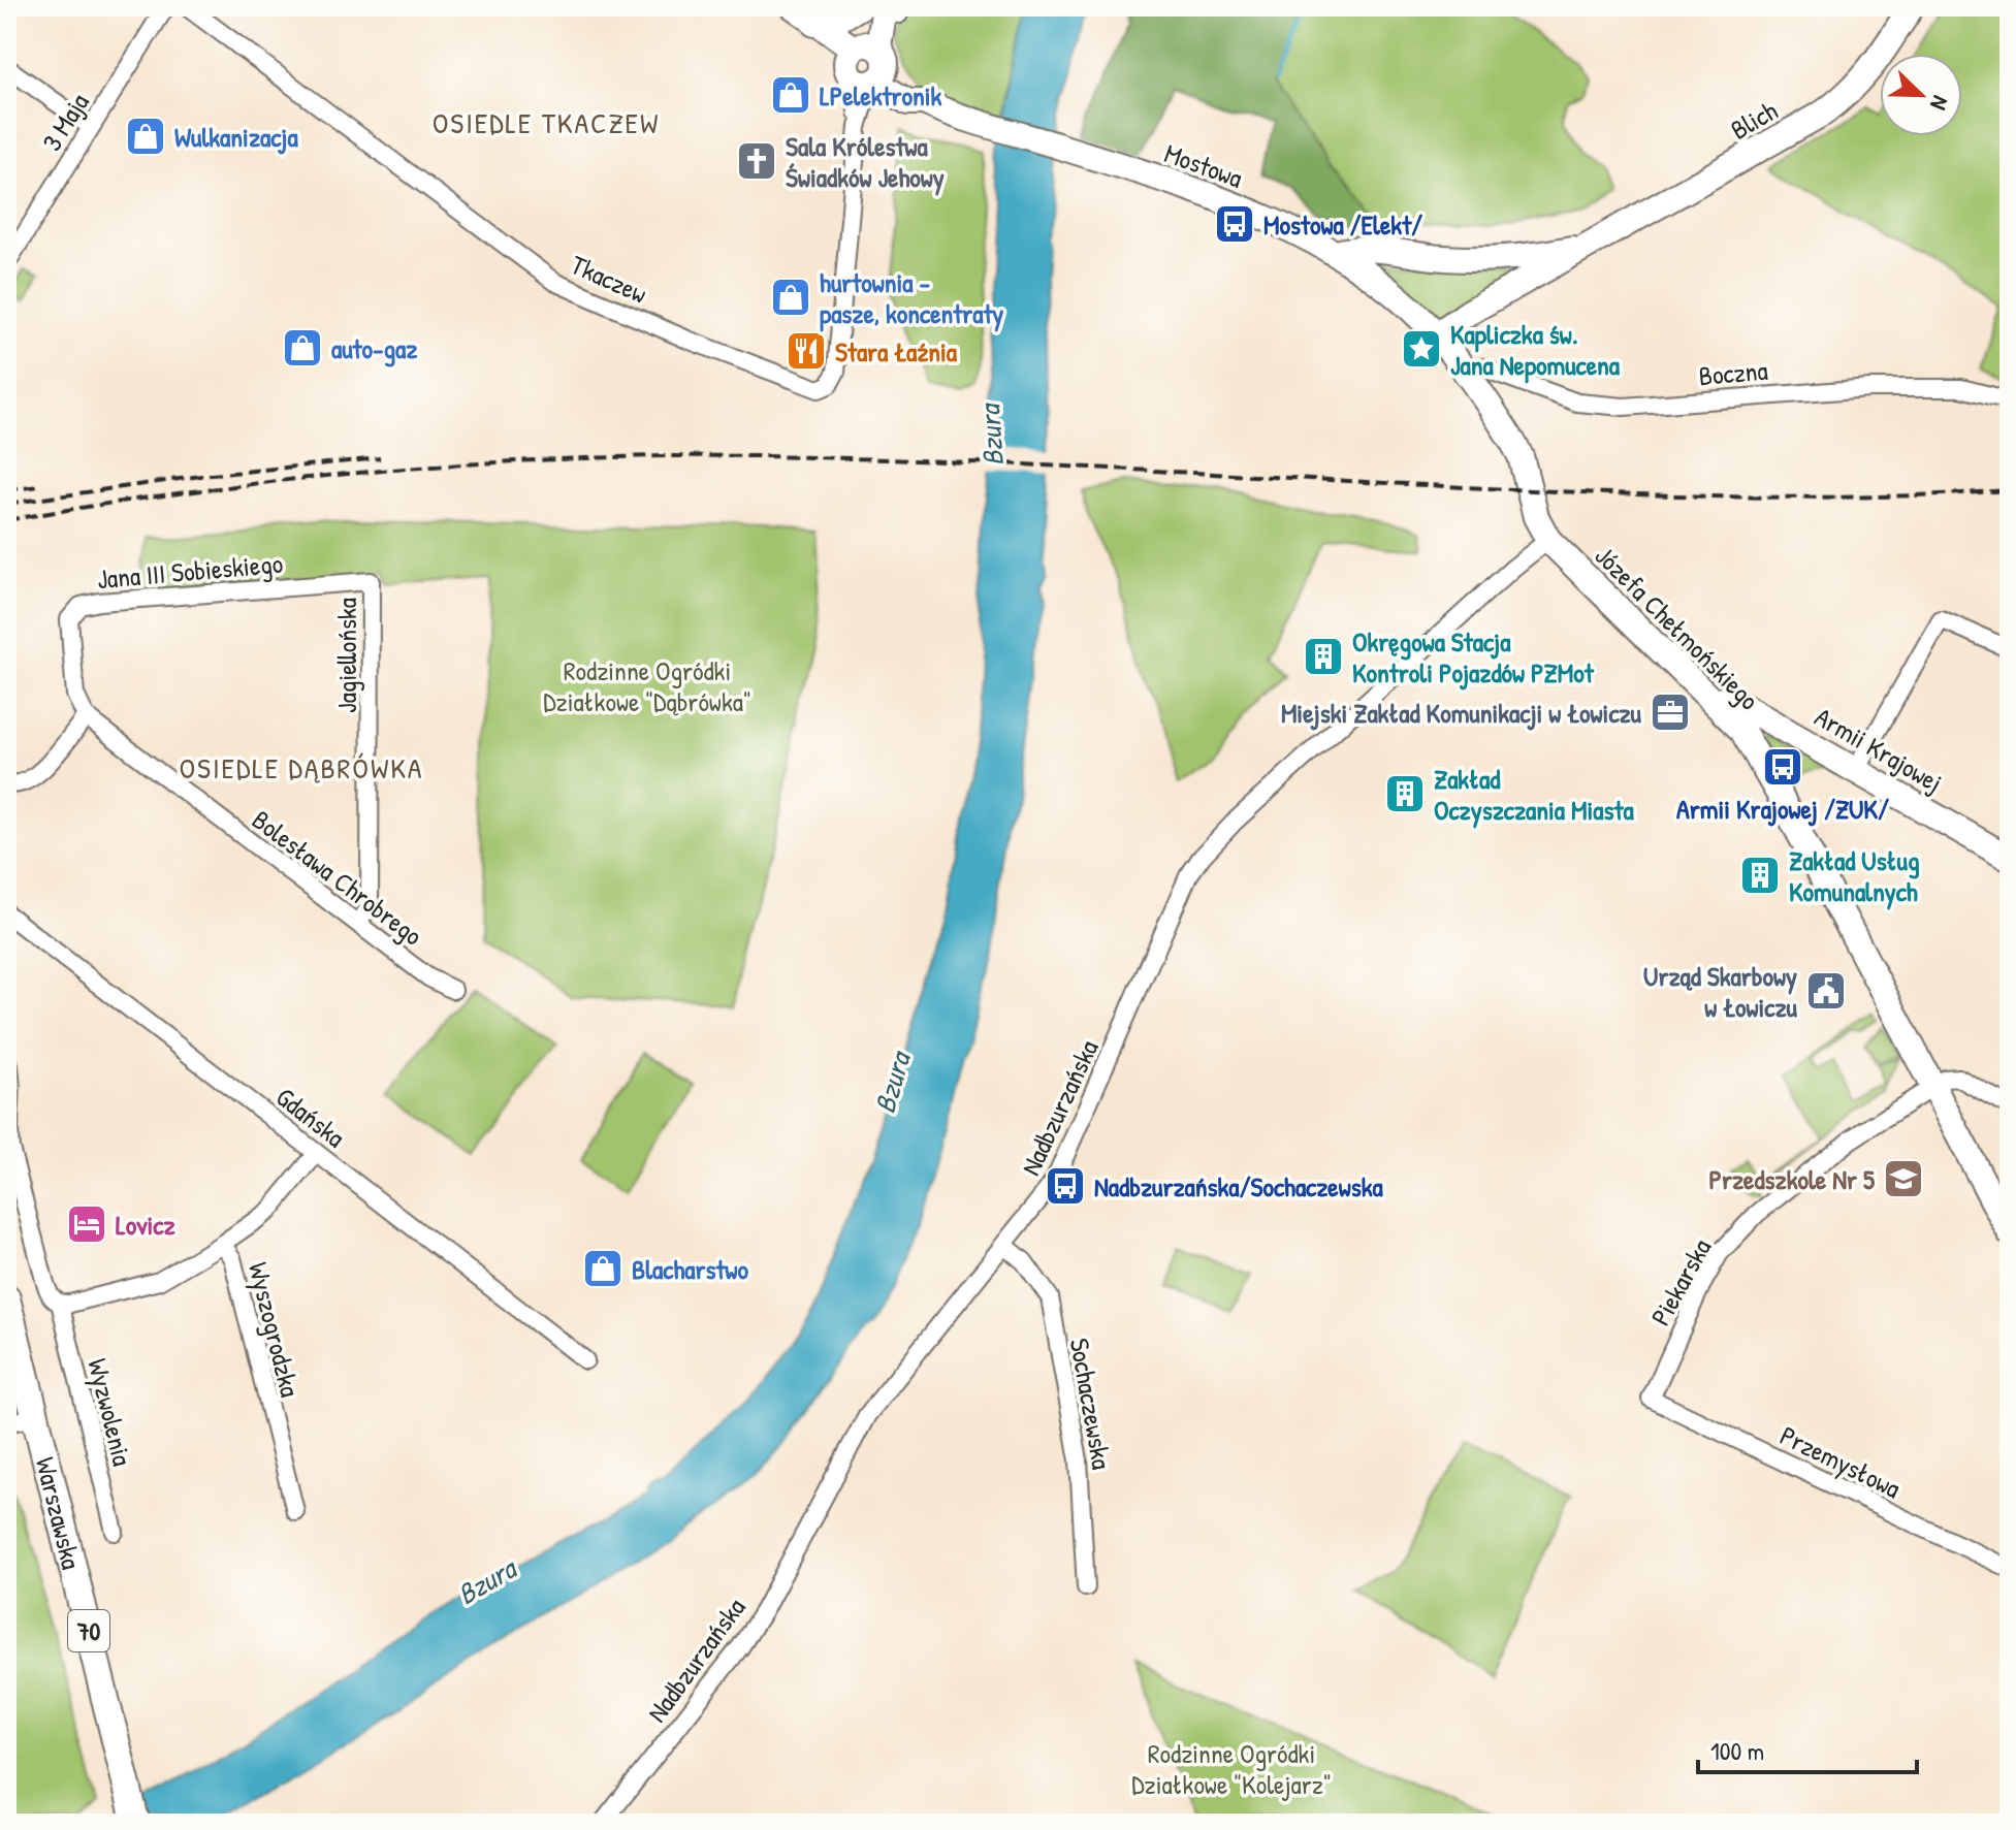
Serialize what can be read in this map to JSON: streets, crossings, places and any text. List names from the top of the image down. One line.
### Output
{"streets":{"main road":["Warszawska","70"],"street":["Blich","3 Maja","Mostowa","Tkaczew","Boczna","Jana III Sobieskiego","Józefa Chełmońskiego","Jagiellońska","Armii Krajowej","Bolesława Chrobrego","Nadbzurzańska","Gdańska","Piekarska","Wyszogrodzka","Sochaczewska","Wyzwolenia","Przemysłowa"]},"crossings":[["Blich","Mostowa"],["Blich","Józefa Chełmońskiego"],["Mostowa","Tkaczew"],["Mostowa","Józefa Chełmońskiego"],["Boczna","Józefa Chełmońskiego"],["Jana III Sobieskiego","Jagiellońska"],["Jana III Sobieskiego","Bolesława Chrobrego"],["Józefa Chełmońskiego","Armii Krajowej"],["Józefa Chełmońskiego","Nadbzurzańska"],["Józefa Chełmońskiego","Piekarska"],["Jagiellońska","Bolesława Chrobrego"],["Nadbzurzańska","Sochaczewska"],["Gdańska","Wyszogrodzka"],["Piekarska","Przemysłowa"]],"districts":["OSIEDLE TKACZEW","OSIEDLE DĄBRÓWKA"],"water":["Bzura"],"parks":["Rodzinne Ogródki Działkowe \"Dąbrówka\"","Rodzinne Ogródki Działkowe \"Kolejarz\""],"places":{"shop":["LPelektronik","Wulkanizacja","hurtownia - pasze, koncentraty","auto-gaz","Blacharstwo"],"church":["Sala Królestwa Świadków Jehowy"],"bus stop":["Mostowa /Elekt/","Armii Krajowej /ZUK/","Nadbzurzańska/Sochaczewska"],"place":["Kapliczka św. Jana Nepomucena"],"restaurant":["Stara Łaźnia"],"building":["Okręgowa Stacja Kontroli Pojazdów PZMot","Zakład Oczyszczania Miasta","Zakład Usług Komunalnych"],"office":["Miejski Zakład Komunikacji w Łowiczu"],"public building":["Urząd Skarbowy w Łowiczu"],"school or university":["Przedszkole Nr 5"],"hotel":["Lovicz"]},"scale_bar":"100 m","north":"bottom right"}
